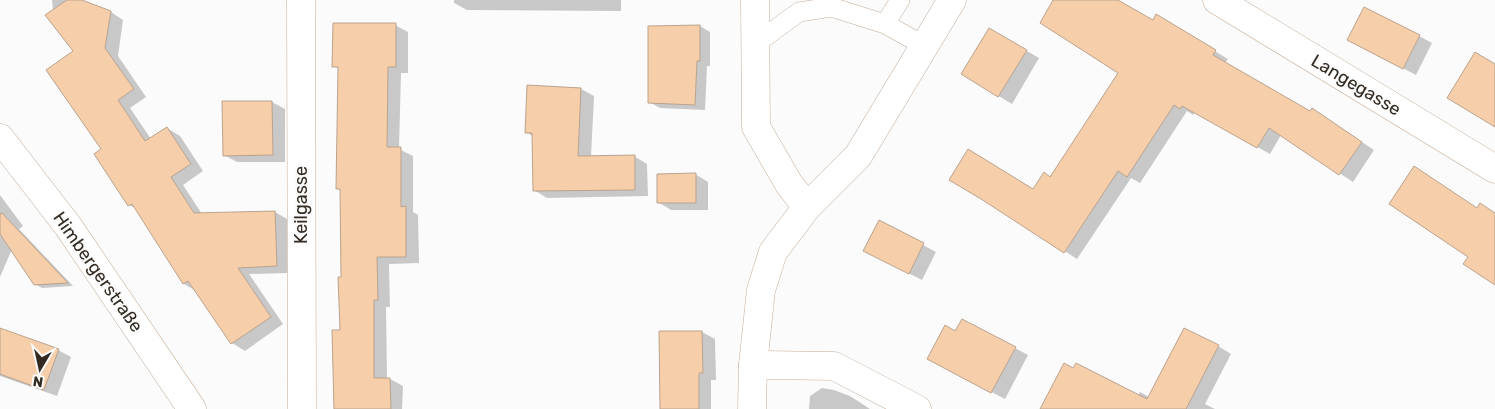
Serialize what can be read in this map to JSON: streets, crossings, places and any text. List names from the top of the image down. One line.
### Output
{"streets":{"street":["Langegasse","Keilgasse","Himbergerstraße"]},"north":"bottom"}
